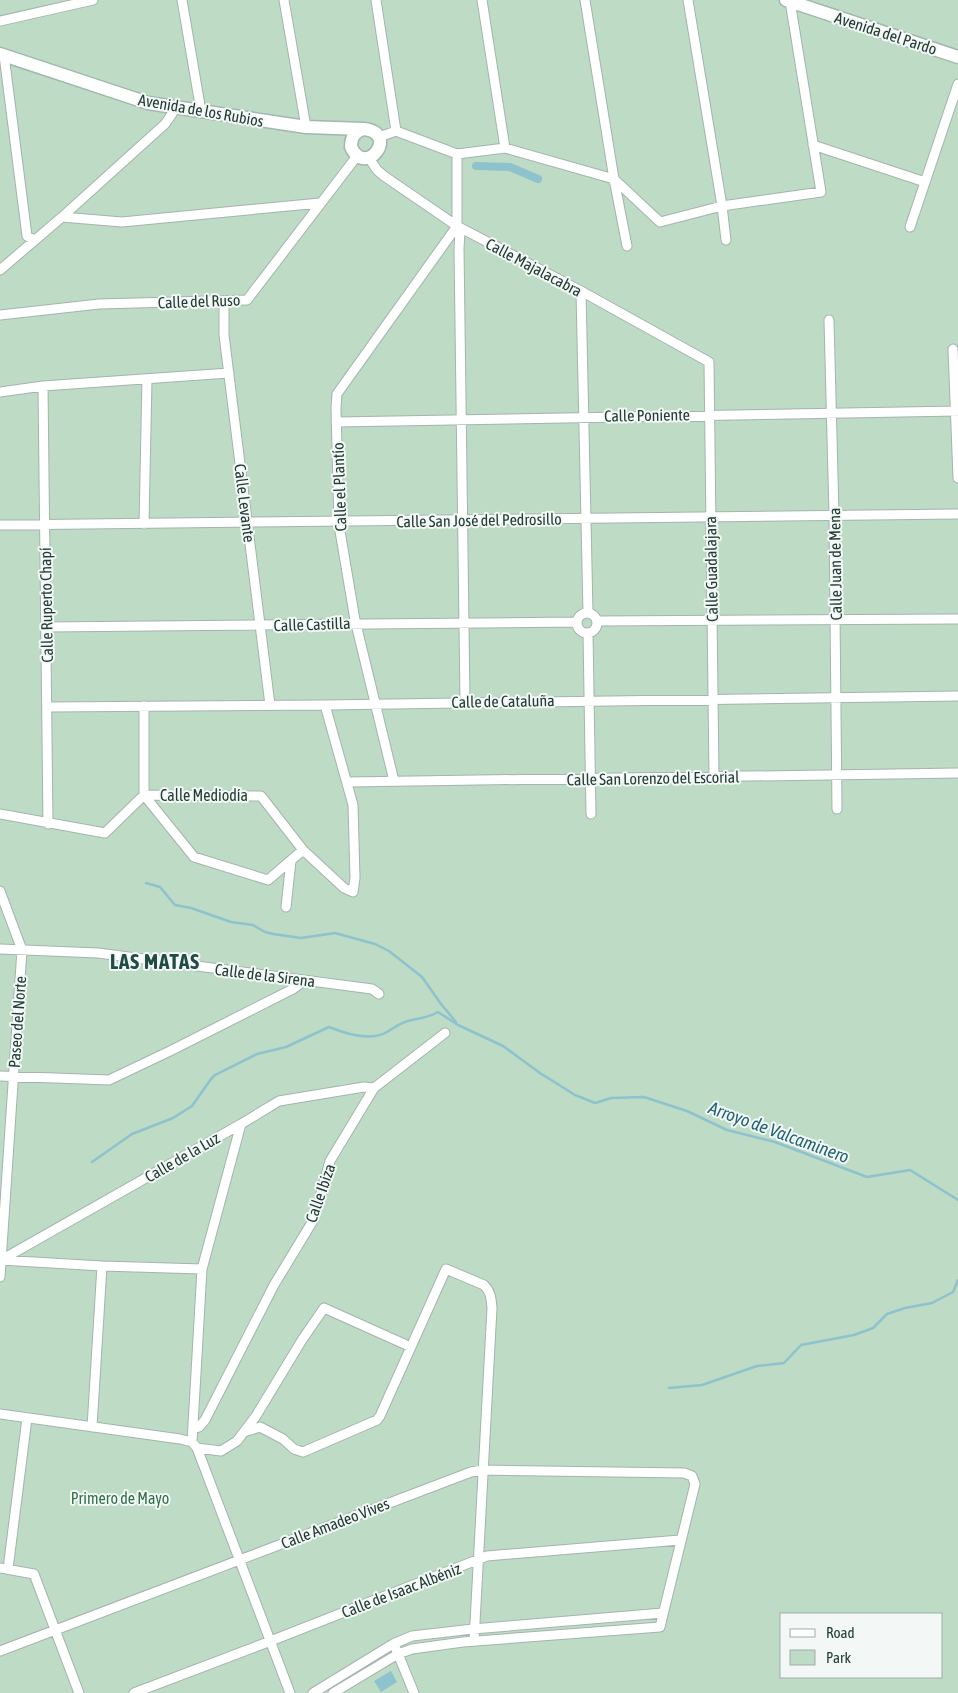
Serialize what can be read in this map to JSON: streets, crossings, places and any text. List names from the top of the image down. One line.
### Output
{"streets":{"street":["Avenida del Pardo","Avenida de los Rubios","Calle Majalacabra","Calle del Ruso","Calle Poniente","Calle el Plantío","Calle Levante","Calle San José del Pedrosillo","Calle Juan de Mena","Calle Guadalajara","Calle Ruperto Chapí","Calle Castilla","Calle de Cataluña","Calle San Lorenzo del Escorial","Calle Mediodía","Calle de la Sirena","Paseo del Norte","Calle de la Luz","Calle Ibiza","Calle Amadeo Vives","Calle de Isaac Albéniz"]},"crossings":[["Avenida de los Rubios","Calle Majalacabra"],["Avenida de los Rubios","Calle del Ruso"],["Calle Majalacabra","Calle del Ruso"],["Calle Majalacabra","Calle el Plantío"],["Calle Majalacabra","Calle Guadalajara"],["Calle del Ruso","Calle Levante"],["Calle Poniente","Calle el Plantío"],["Calle Poniente","Calle Juan de Mena"],["Calle Poniente","Calle Guadalajara"],["Calle el Plantío","Calle San José del Pedrosillo"],["Calle el Plantío","Calle Castilla"],["Calle el Plantío","Calle de Cataluña"],["Calle el Plantío","Calle San Lorenzo del Escorial"],["Calle Levante","Calle San José del Pedrosillo"],["Calle Levante","Calle Castilla"],["Calle Levante","Calle de Cataluña"],["Calle San José del Pedrosillo","Calle Juan de Mena"],["Calle San José del Pedrosillo","Calle Guadalajara"],["Calle San José del Pedrosillo","Calle Ruperto Chapí"],["Calle Juan de Mena","Calle de Cataluña"],["Calle Juan de Mena","Calle San Lorenzo del Escorial"],["Calle Guadalajara","Calle de Cataluña"],["Calle Guadalajara","Calle San Lorenzo del Escorial"],["Calle Ruperto Chapí","Calle Castilla"],["Calle Ruperto Chapí","Calle de Cataluña"],["Calle Ruperto Chapí","Calle Mediodía"],["Calle San Lorenzo del Escorial","Calle Mediodía"],["Calle de la Sirena","Paseo del Norte"],["Paseo del Norte","Calle de la Luz"],["Calle de la Luz","Calle Ibiza"],["Calle Amadeo Vives","Calle de Isaac Albéniz"]],"districts":["LAS MATAS"],"water":["Arroyo de Valcaminero"],"parks":["Primero de Mayo"],"legend":["Road","Park"]}
